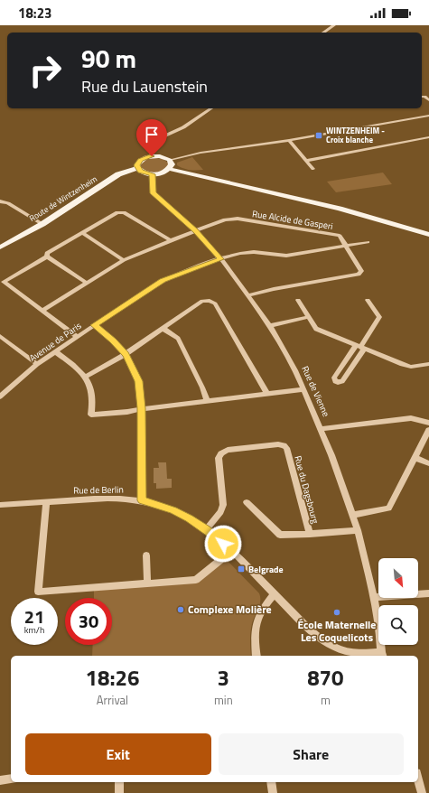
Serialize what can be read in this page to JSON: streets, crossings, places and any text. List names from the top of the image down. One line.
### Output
{"streets":{"main road":["Route de Wintzenheim"],"street":["Rue Alcide de Gasperi","Avenue de Paris","Rue de Vienne","Rue de Berlin","Rue du Dagsbourg"]},"crossings":[["Rue Alcide de Gasperi","Avenue de Paris"],["Rue Alcide de Gasperi","Rue de Vienne"],["Avenue de Paris","Rue de Vienne"],["Rue de Vienne","Rue de Berlin"],["Rue de Vienne","Rue du Dagsbourg"],["Rue de Berlin","Rue du Dagsbourg"]],"places":{"transit":["WINTZENHEIM - Croix blanche","Belgrade"],"other":["Complexe Molière","École Maternelle Les Coquelicots"]},"north":"bottom right","page":{"status":"18:23","turn":["90 m","Rue du Lauenstein"],"speed":"21 km/h","limit":"30","eta":["18:26","Arrival","3","min","870","m"],"buttons":["Exit","Share"]}}
